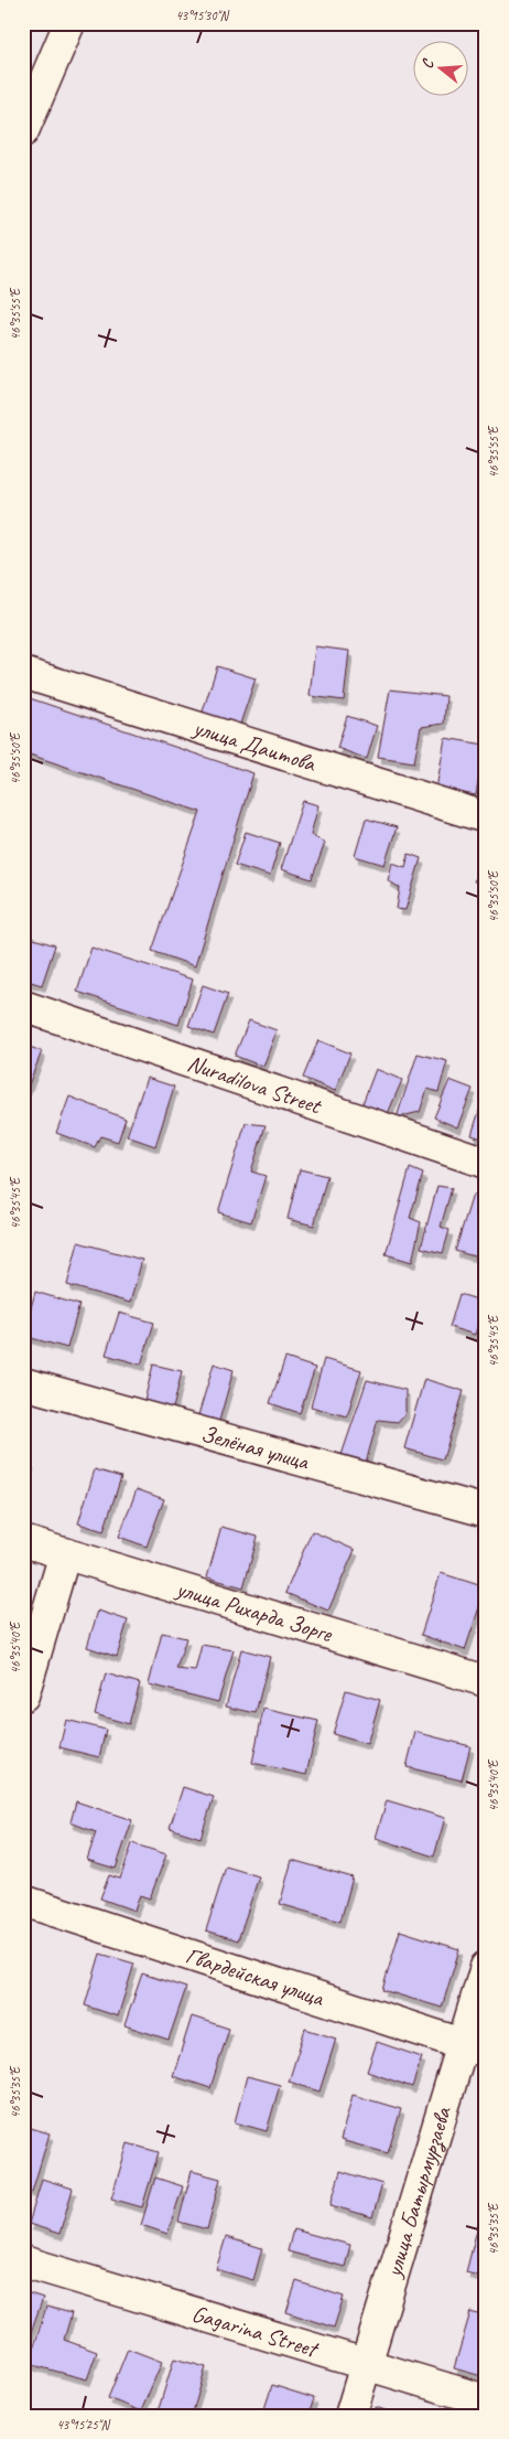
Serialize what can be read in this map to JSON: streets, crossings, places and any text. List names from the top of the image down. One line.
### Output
{"streets":{"street":["улица Даитова","Nuradilova Street","Зелёная улица","улица Рихарда Зорге","Гвардейская улица","улица Батырмурзаева","Gagarina Street"]},"crossings":[["Гвардейская улица","улица Батырмурзаева"],["улица Батырмурзаева","Gagarina Street"]],"north":"left","coordinates":["43°15'30\"N","46°35'55\"E","46°35'50\"E","46°35'45\"E","46°35'40\"E","46°35'35\"E","43°15'25\"N"]}
